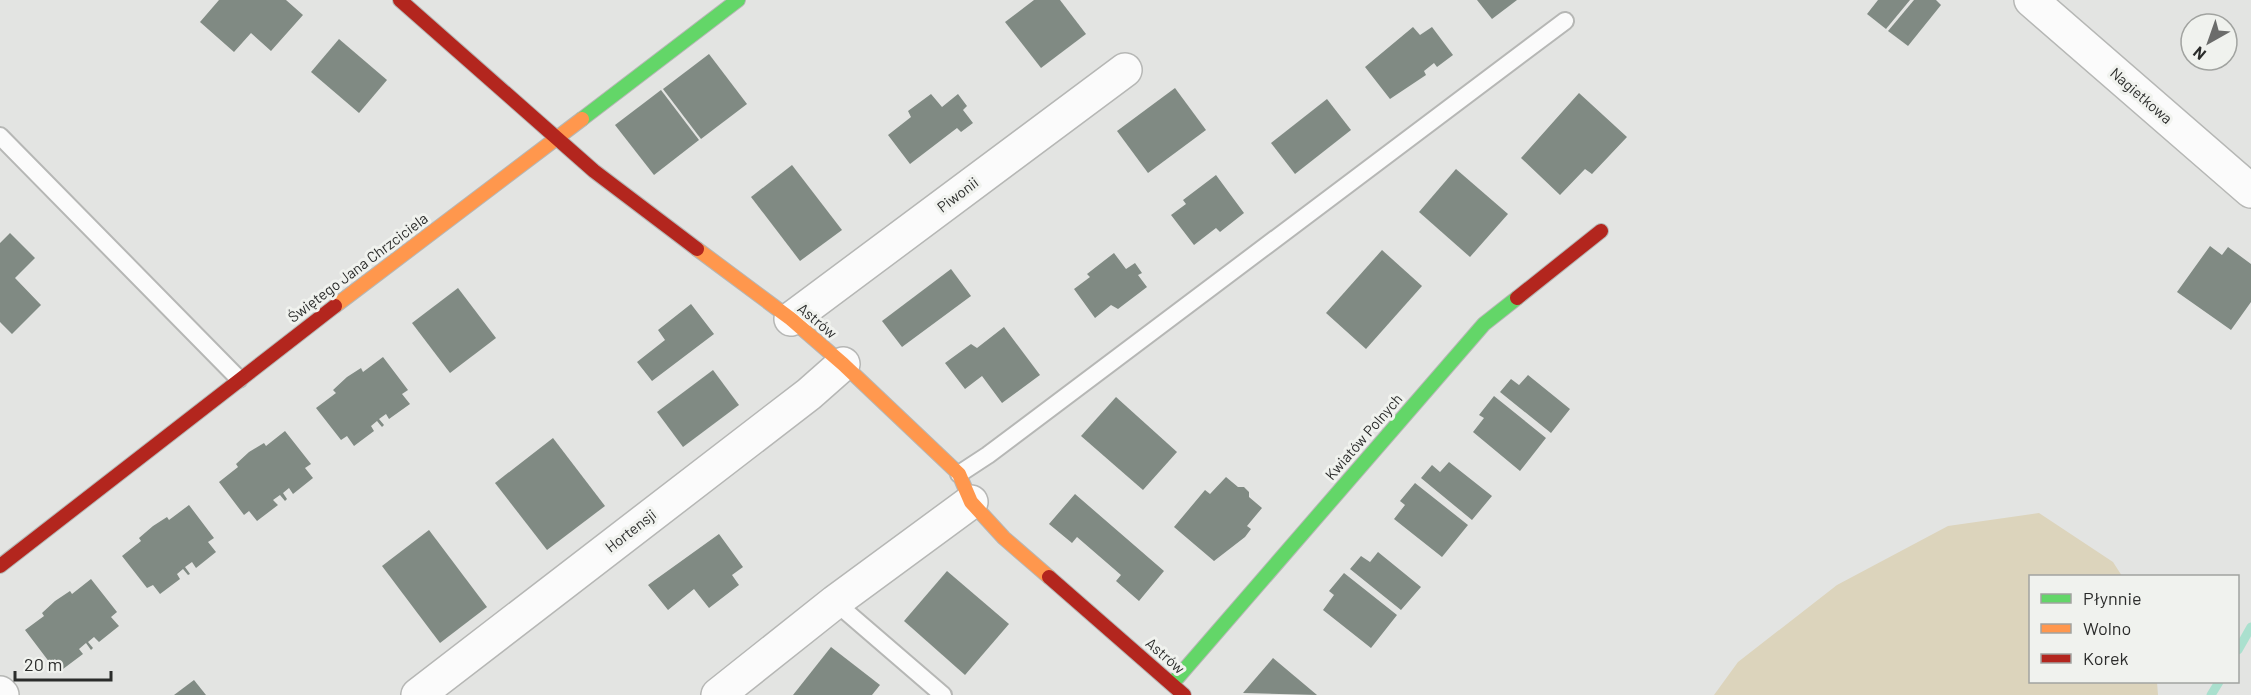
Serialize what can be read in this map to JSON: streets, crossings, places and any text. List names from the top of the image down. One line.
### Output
{"streets":{"street":["Nagietkowa","Piwonii","Świętego Jana Chrzciciela","Astrów","Kwiatów Polnych","Hortensji"]},"crossings":[["Piwonii","Astrów"],["Świętego Jana Chrzciciela","Astrów"],["Astrów","Kwiatów Polnych"],["Astrów","Hortensji"]],"legend":["Płynnie","Wolno","Korek"],"scale_bar":"20 m","north":"bottom left"}
